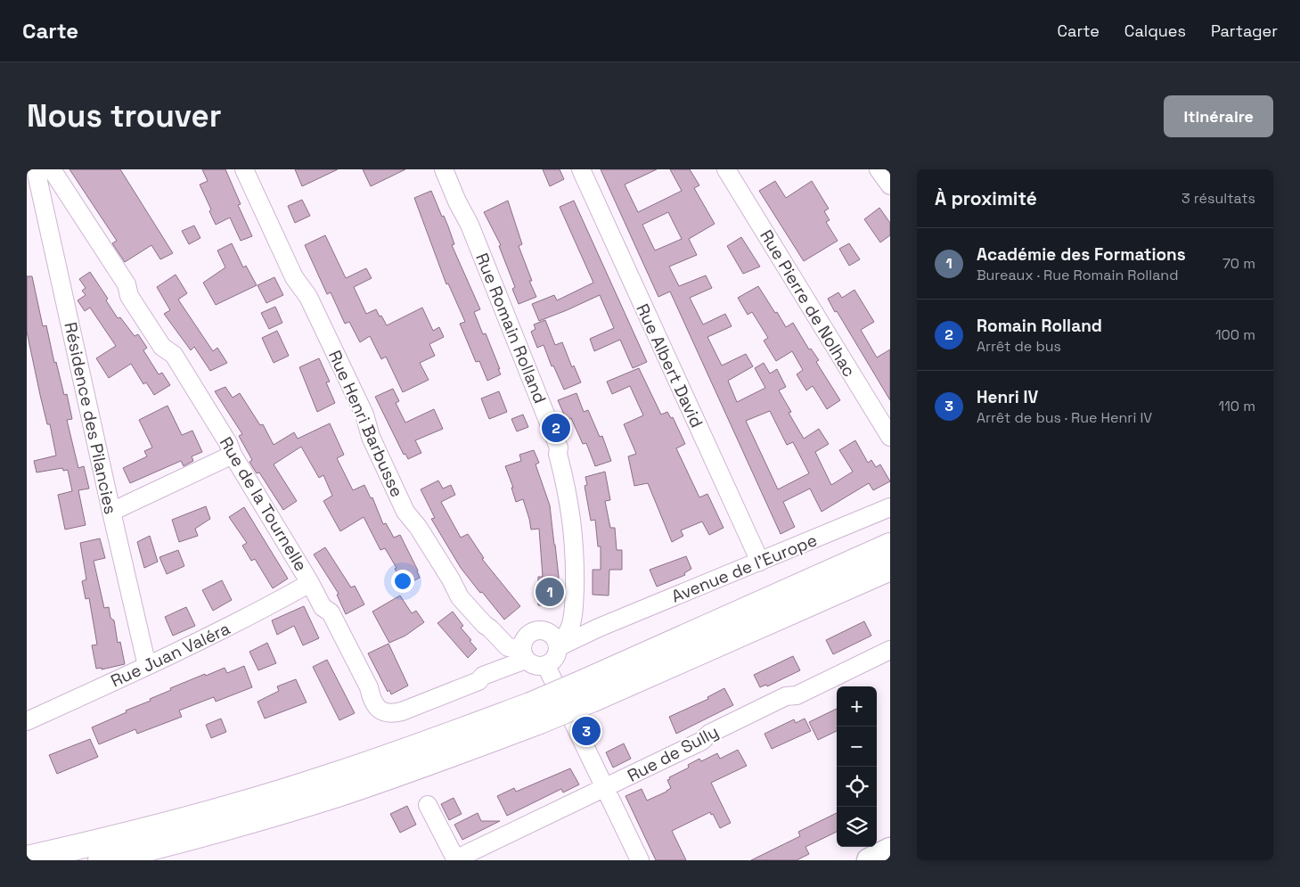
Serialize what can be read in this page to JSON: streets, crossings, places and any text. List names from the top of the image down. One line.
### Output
{"streets":{"street":["Rue Pierre de Nolhac","Rue Romain Rolland","Rue Albert David","Résidence des Pilancies","Rue Henri Barbusse","Rue de la Tournelle","Avenue de l'Europe","Rue Juan Valéra","Rue de Sully"]},"crossings":[["Rue Romain Rolland","Rue Henri Barbusse"],["Rue Romain Rolland","Rue de la Tournelle"],["Rue Romain Rolland","Avenue de l'Europe"],["Rue Albert David","Avenue de l'Europe"],["Résidence des Pilancies","Rue Juan Valéra"],["Rue Henri Barbusse","Rue de la Tournelle"],["Rue Henri Barbusse","Avenue de l'Europe"],["Rue de la Tournelle","Avenue de l'Europe"],["Rue de la Tournelle","Rue Juan Valéra"]],"page":{"header":"Carte","nav":["Carte","Calques","Partager"],"buttons":"Itinéraire","title":"Nous trouver","heading":["À proximité","3 résultats"],"list":[{"mark":"1","name":"Académie des Formations","note":"Bureaux · Rue Romain Rolland","value":"70 m"},{"mark":"2","name":"Romain Rolland","note":"Arrêt de bus","value":"100 m"},{"mark":"3","name":"Henri IV","note":"Arrêt de bus · Rue Henri IV","value":"110 m"}],"pins":["2","1","3"],"map_buttons":["+","−"]}}
